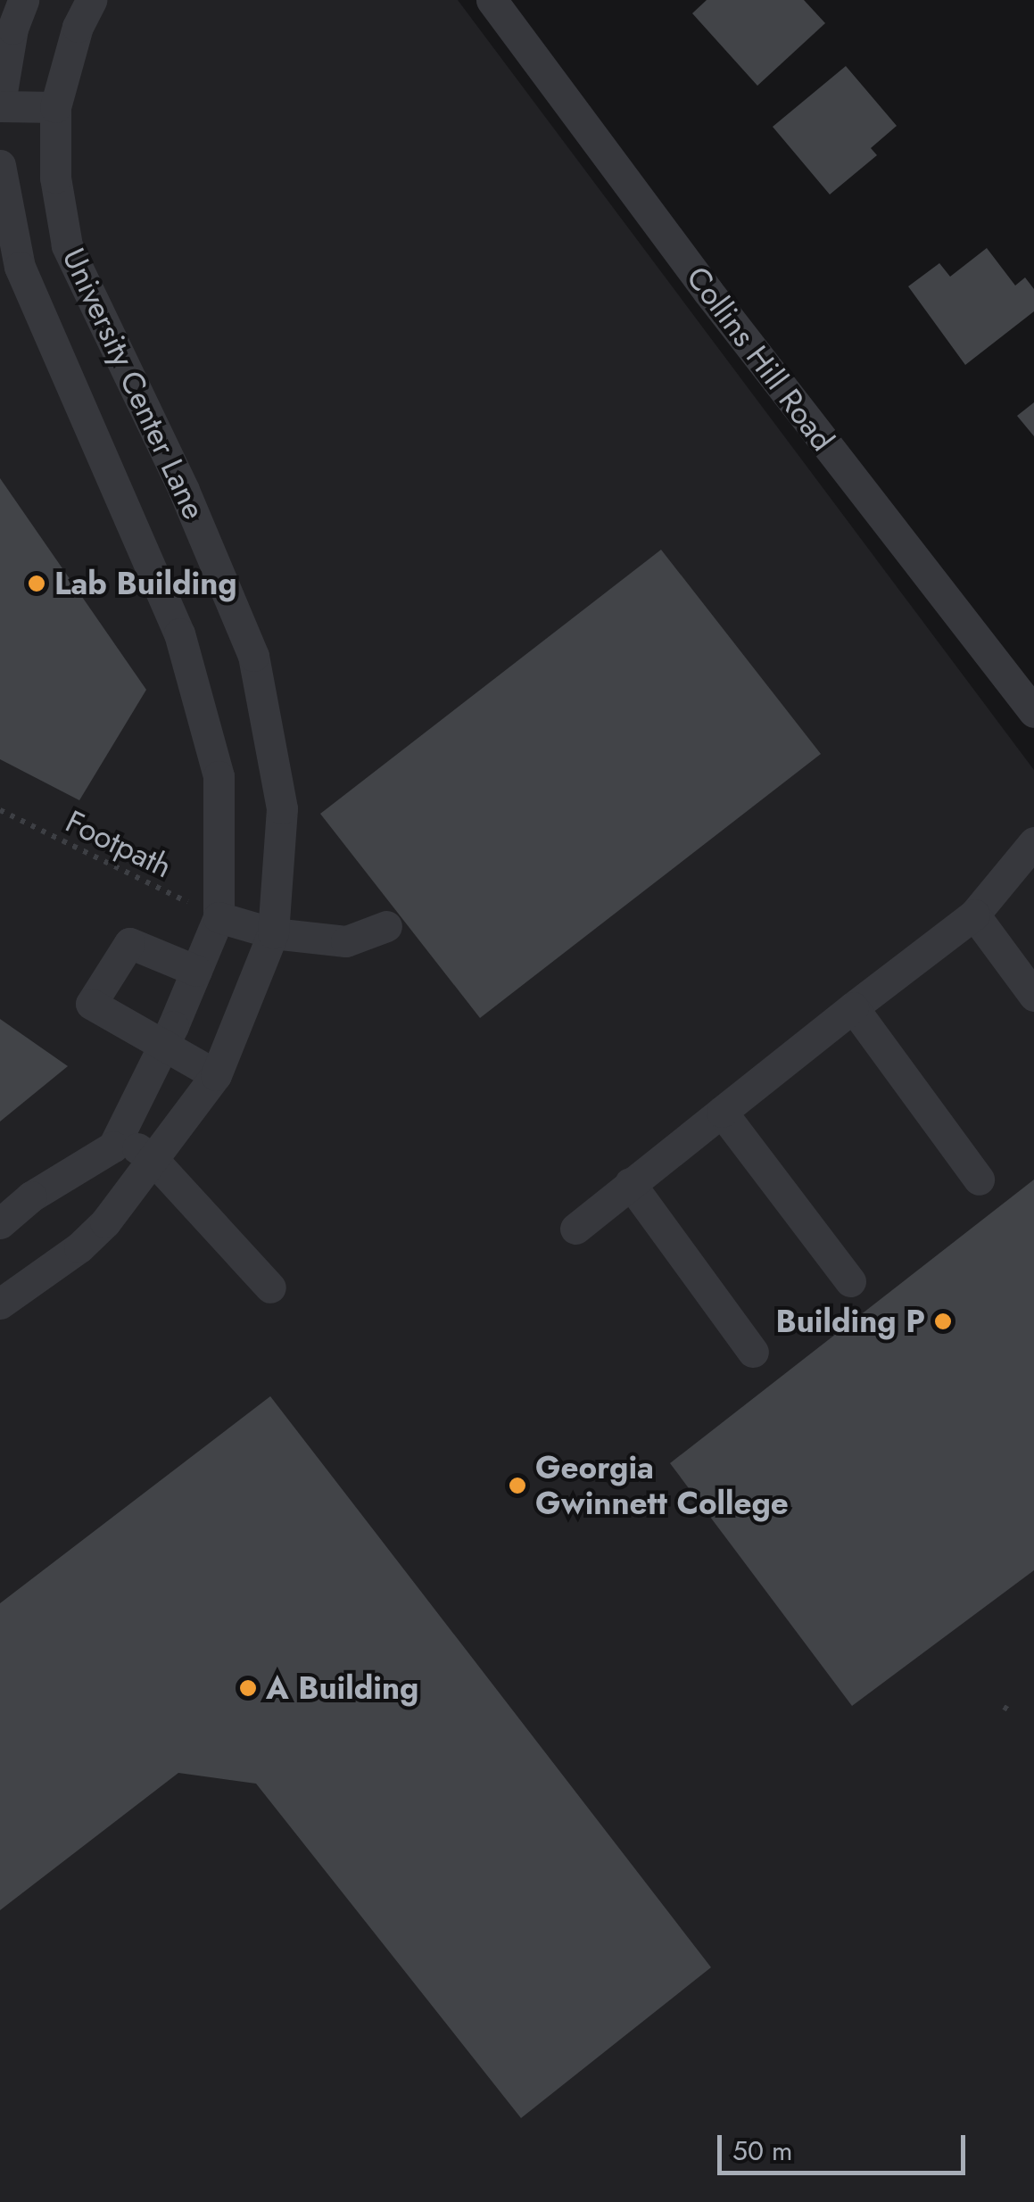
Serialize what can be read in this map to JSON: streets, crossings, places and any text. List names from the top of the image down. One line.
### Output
{"streets":{"street":["Collins Hill Road","University Center Lane"],"path":["Footpath"]},"crossings":[["University Center Lane","Footpath"]],"places":["Lab Building","Building P","Georgia Gwinnett College","A Building"],"scale_bar":"50 m"}
